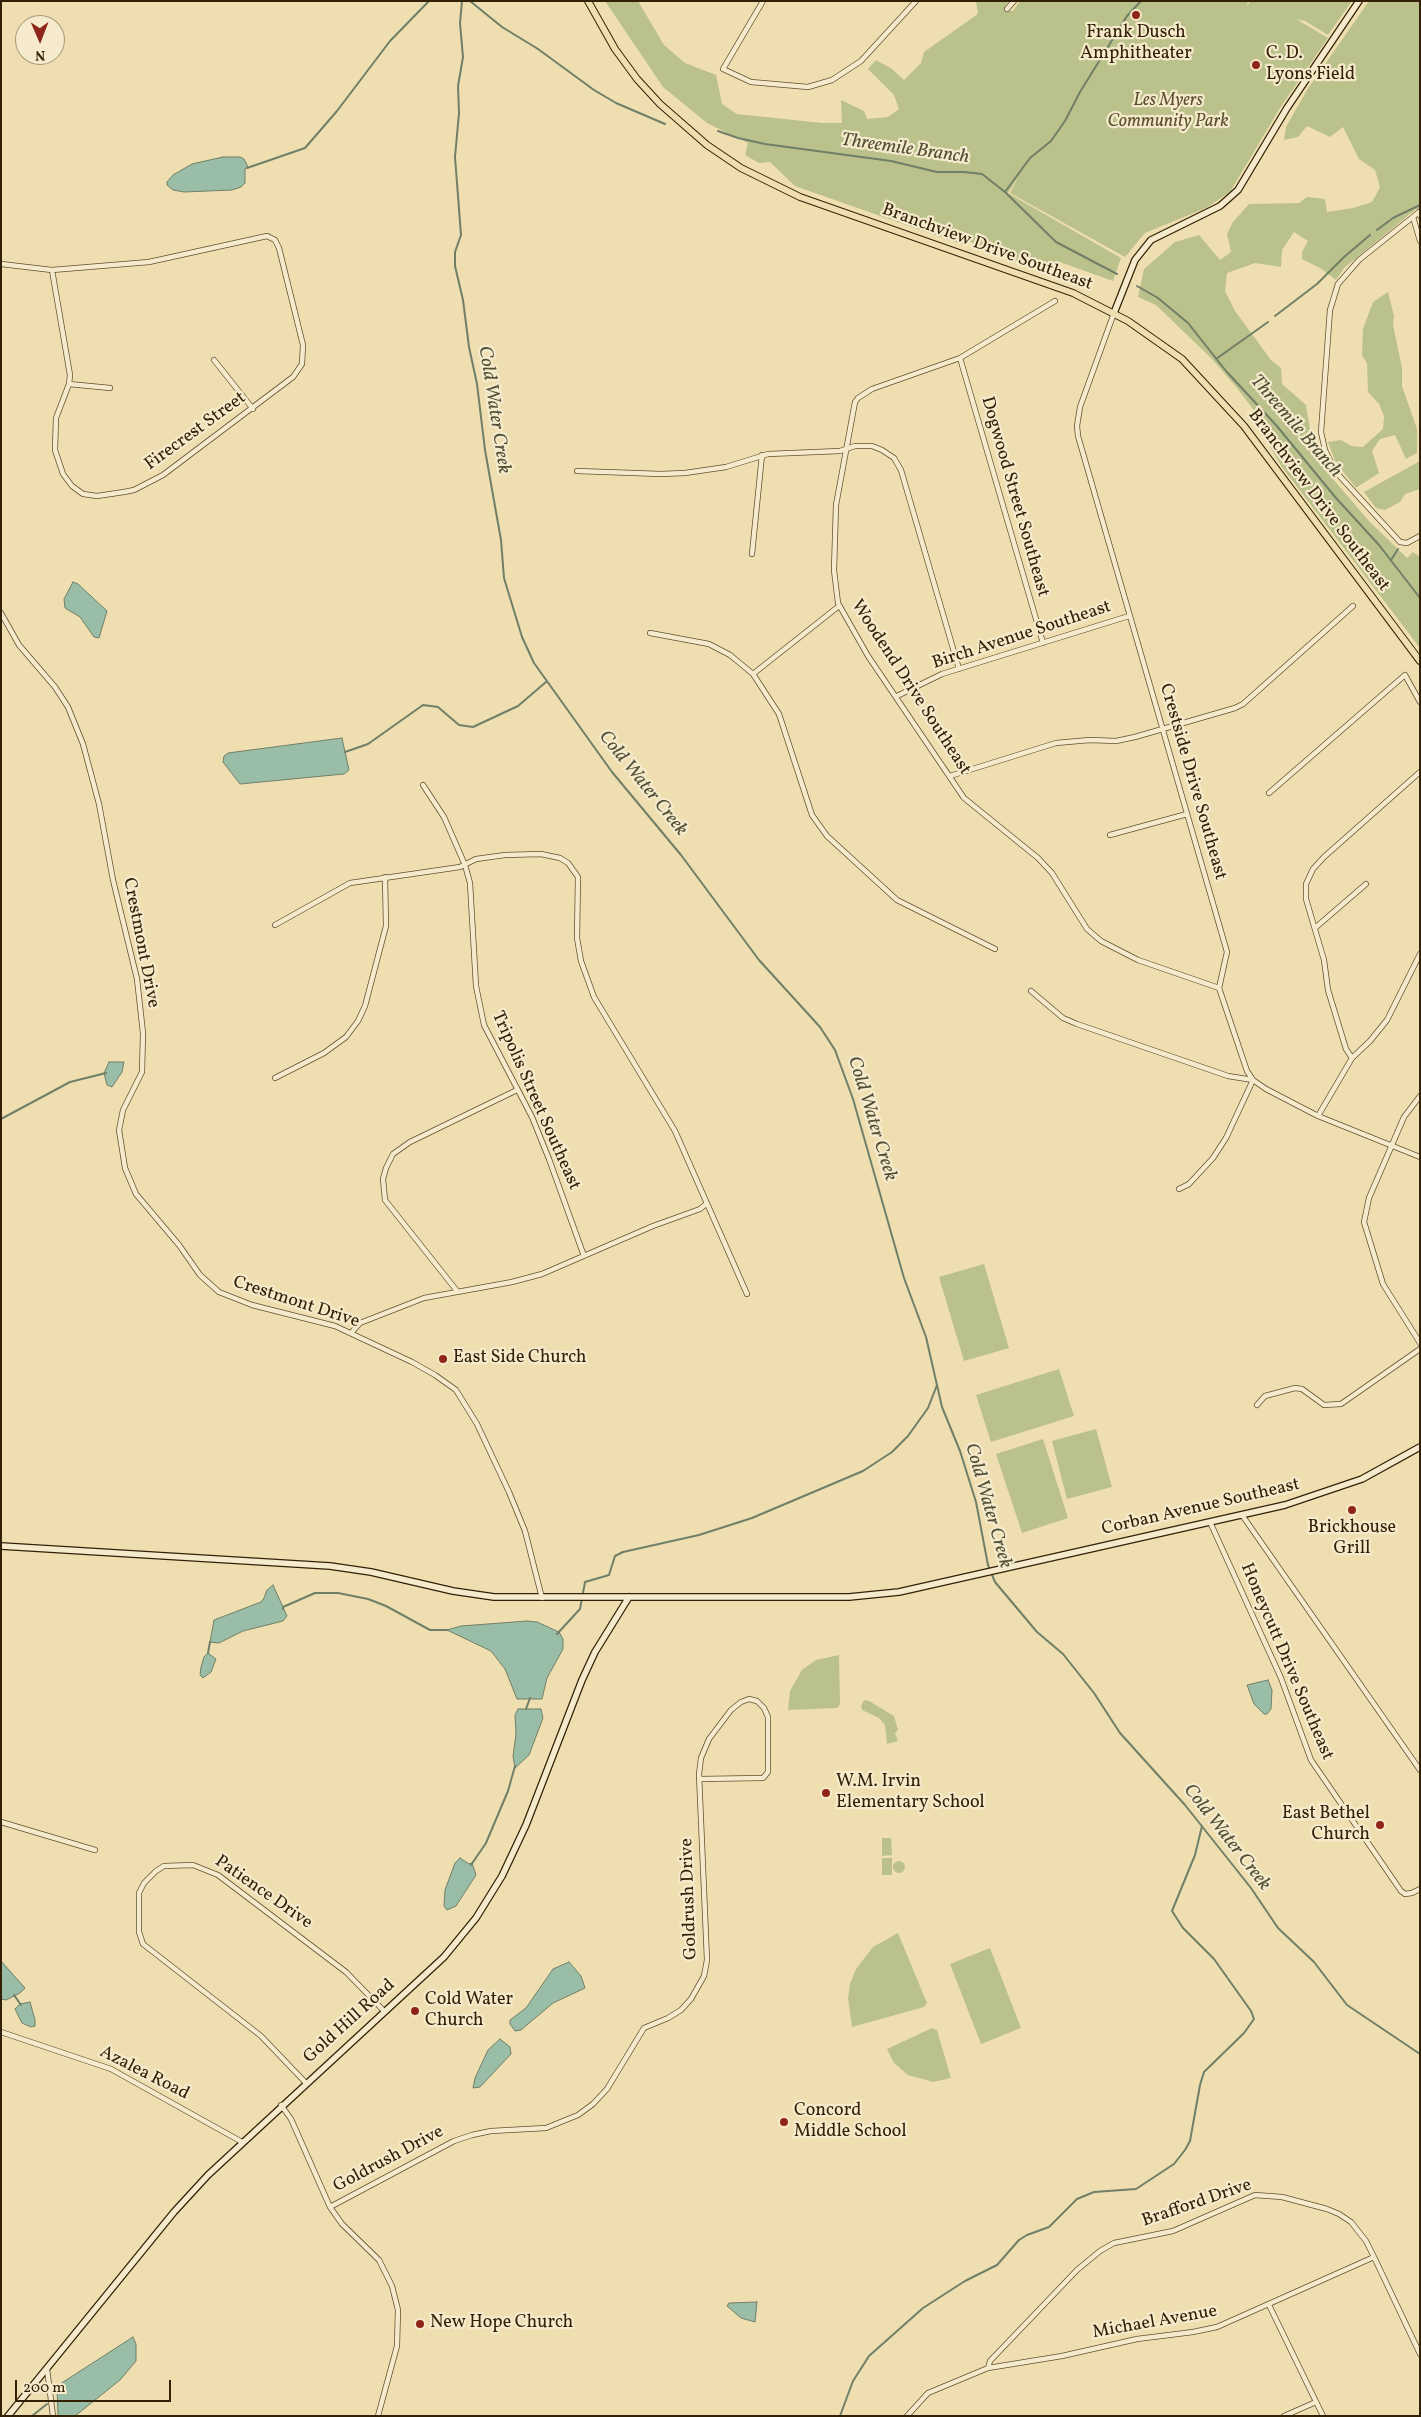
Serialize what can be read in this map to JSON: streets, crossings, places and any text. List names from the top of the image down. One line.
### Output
{"streets":{"main road":["Branchview Drive Southeast"],"street":["Firecrest Street","Dogwood Street Southeast","Birch Avenue Southeast","Woodend Drive Southeast","Crestside Drive Southeast","Crestmont Drive","Tripolis Street Southeast","Corban Avenue Southeast","Honeycutt Drive Southeast","Patience Drive","Goldrush Drive","Gold Hill Road","Azalea Road","Brafford Drive","Michael Avenue"]},"crossings":[["Branchview Drive Southeast","Crestside Drive Southeast"],["Dogwood Street Southeast","Birch Avenue Southeast"],["Dogwood Street Southeast","Woodend Drive Southeast"],["Birch Avenue Southeast","Woodend Drive Southeast"],["Birch Avenue Southeast","Crestside Drive Southeast"],["Woodend Drive Southeast","Crestside Drive Southeast"],["Crestmont Drive","Corban Avenue Southeast"],["Corban Avenue Southeast","Honeycutt Drive Southeast"],["Corban Avenue Southeast","Gold Hill Road"],["Patience Drive","Gold Hill Road"],["Gold Hill Road","Azalea Road"],["Brafford Drive","Michael Avenue"]],"water":["Threemile Branch","Cold Water Creek"],"parks":["Les Myers Community Park"],"places":["Frank Dusch Amphitheater","C. D. Lyons Field","East Side Church","Brickhouse Grill","W.M. Irvin Elementary School","East Bethel Church","Cold Water Church","Concord Middle School","New Hope Church"],"scale_bar":"200 m","north":"bottom"}
